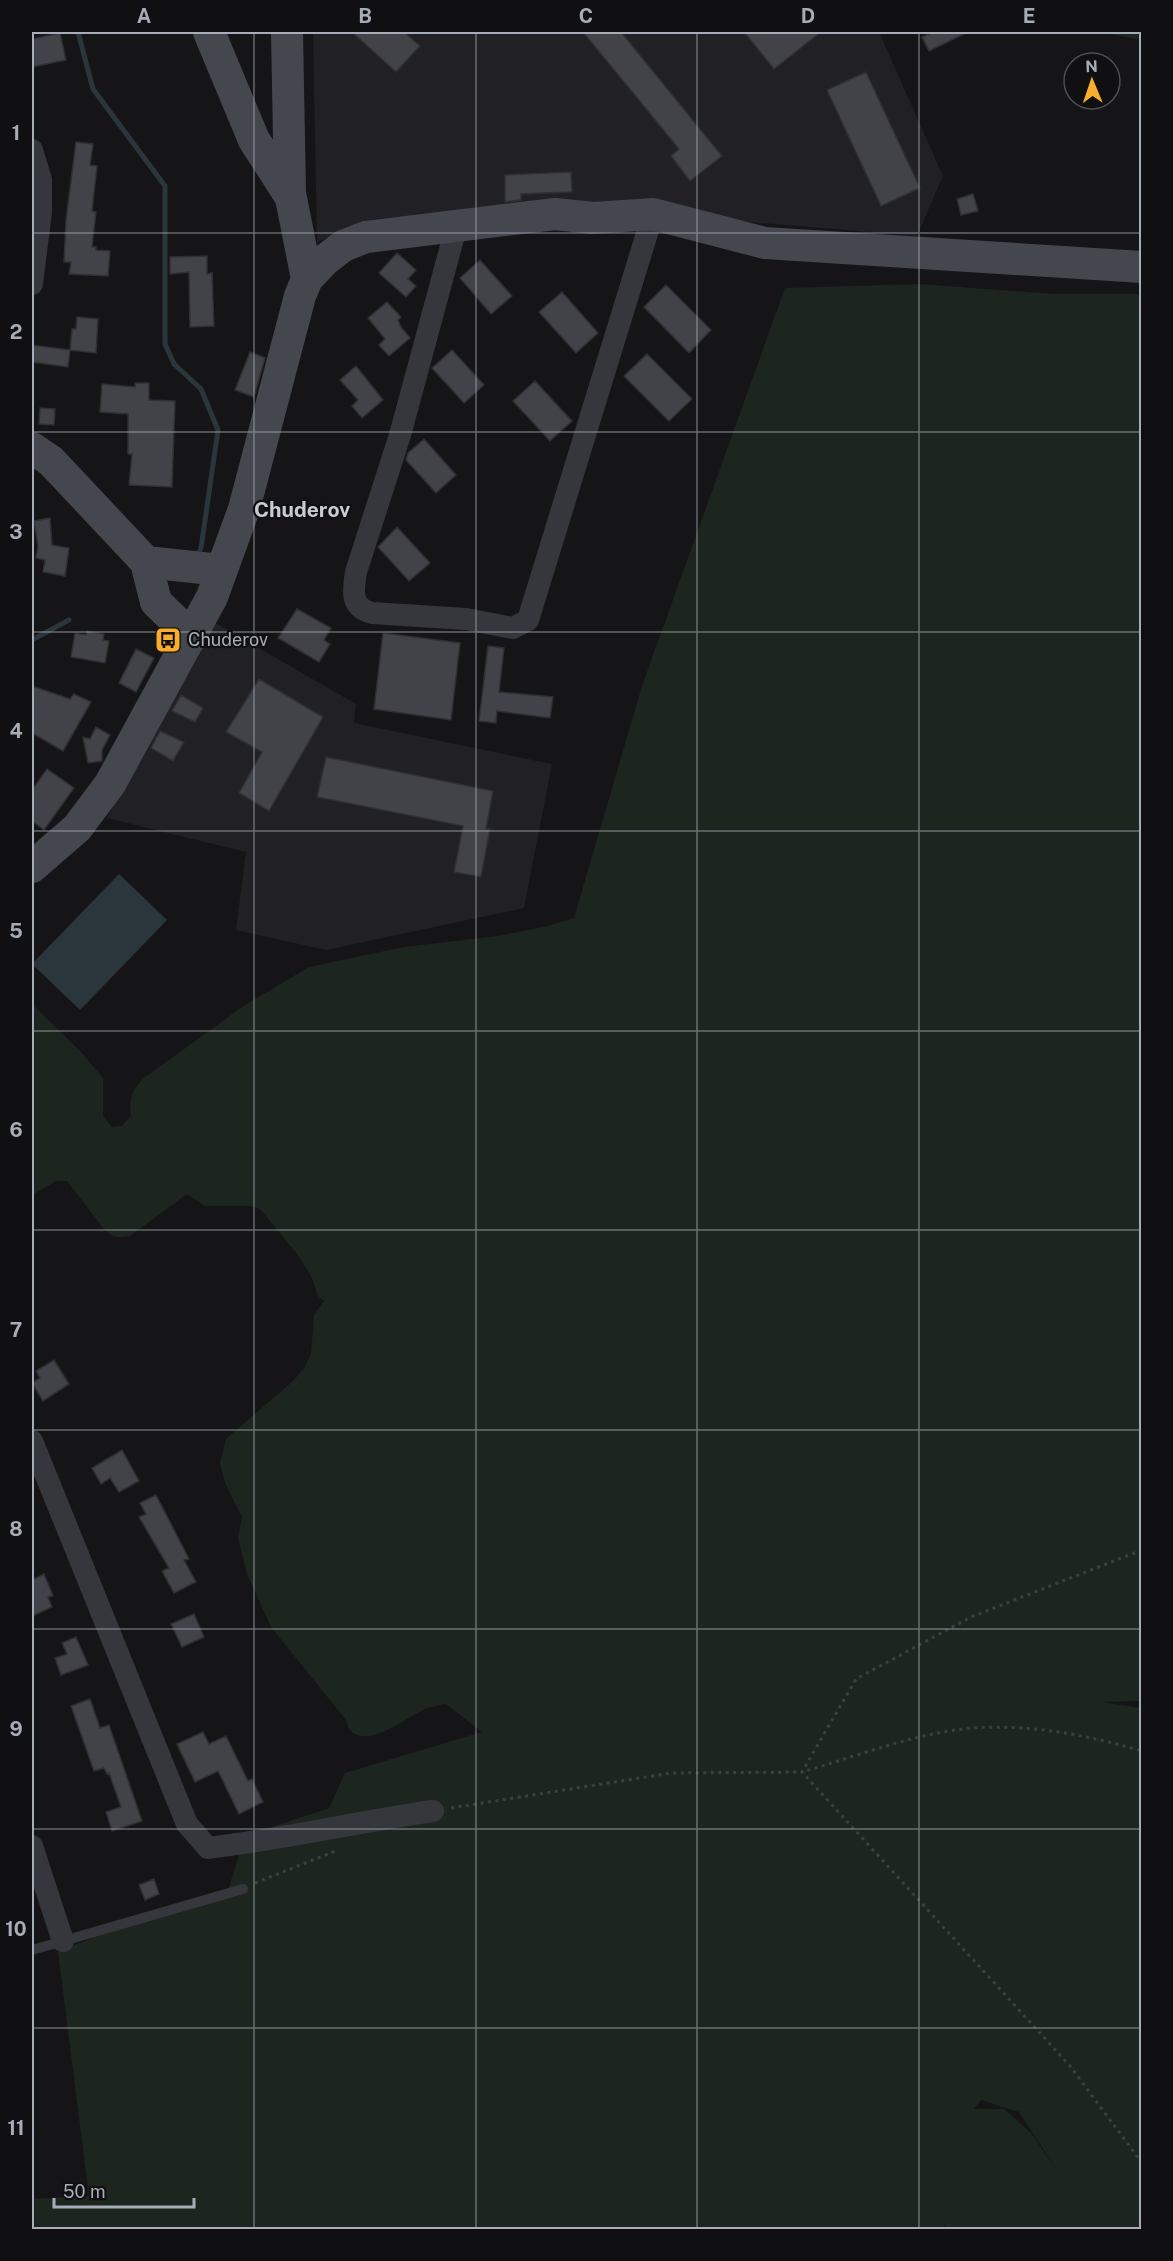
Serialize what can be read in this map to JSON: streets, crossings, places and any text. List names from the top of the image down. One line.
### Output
{"districts":["Chuderov"],"places":{"bus stop":["Chuderov"]},"scale_bar":"50 m","north":"top","grid":{"columns":["A","B","C","D","E"],"rows":["1","2","3","4","5","6","7","8","9","10","11"]}}
